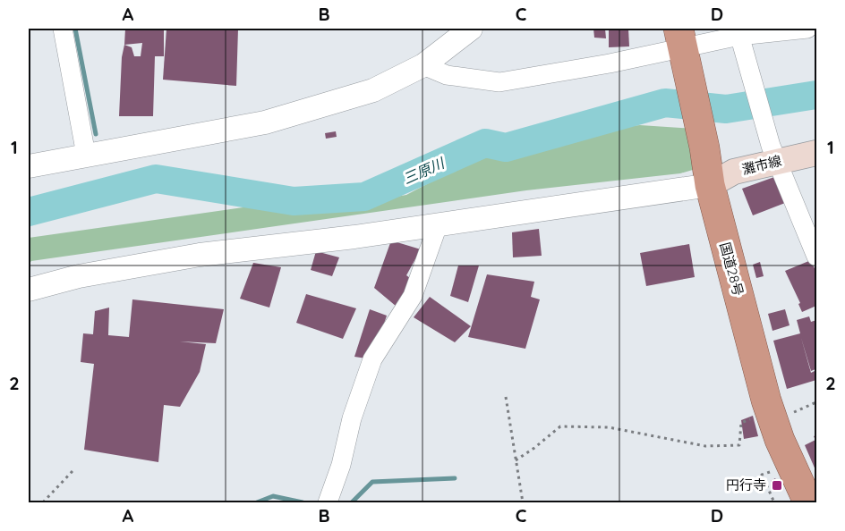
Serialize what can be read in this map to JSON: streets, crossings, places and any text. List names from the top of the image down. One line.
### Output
{"streets":{"highway":["国道28号"],"main road":["灘市線"]},"crossings":[["灘市線","国道28号"]],"water":["三原川"],"places":{"transit":["円行寺"]},"grid":{"columns":["A","B","C","D"],"rows":["1","2"]}}
